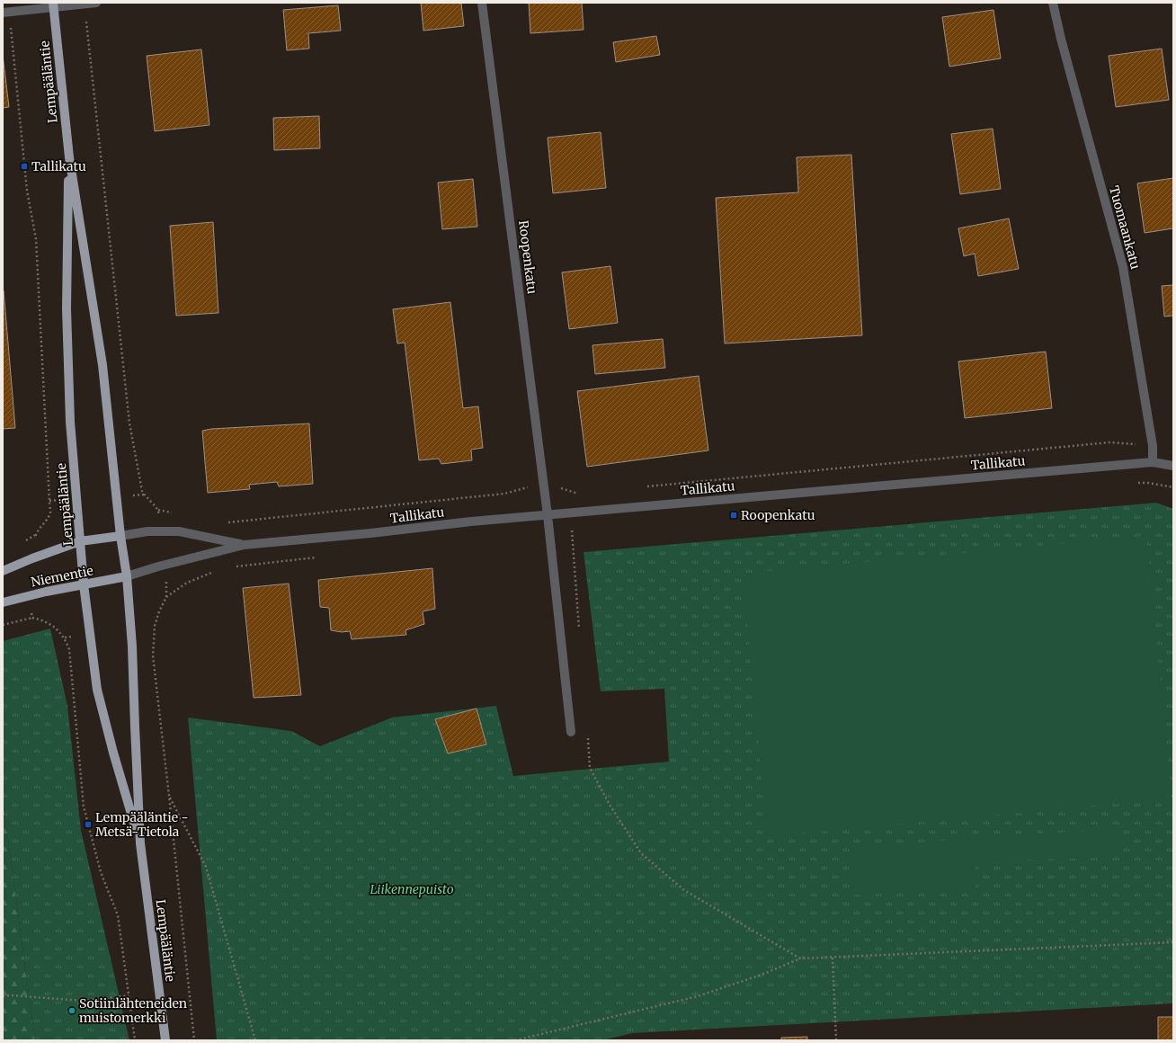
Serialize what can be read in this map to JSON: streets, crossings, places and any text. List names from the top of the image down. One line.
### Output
{"streets":{"main road":["Lempääläntie","Niementie"],"street":["Tuomaankatu","Roopenkatu","Tallikatu"]},"crossings":[["Lempääläntie","Tallikatu"],["Lempääläntie","Niementie"],["Tuomaankatu","Tallikatu"],["Roopenkatu","Tallikatu"],["Tallikatu","Niementie"]],"parks":["Liikennepuisto"],"places":{"transit":["Tallikatu","Roopenkatu","Lempääläntie - Metsä-Tietola"],"other":["Sotiinlähteneiden muistomerkki"]}}
